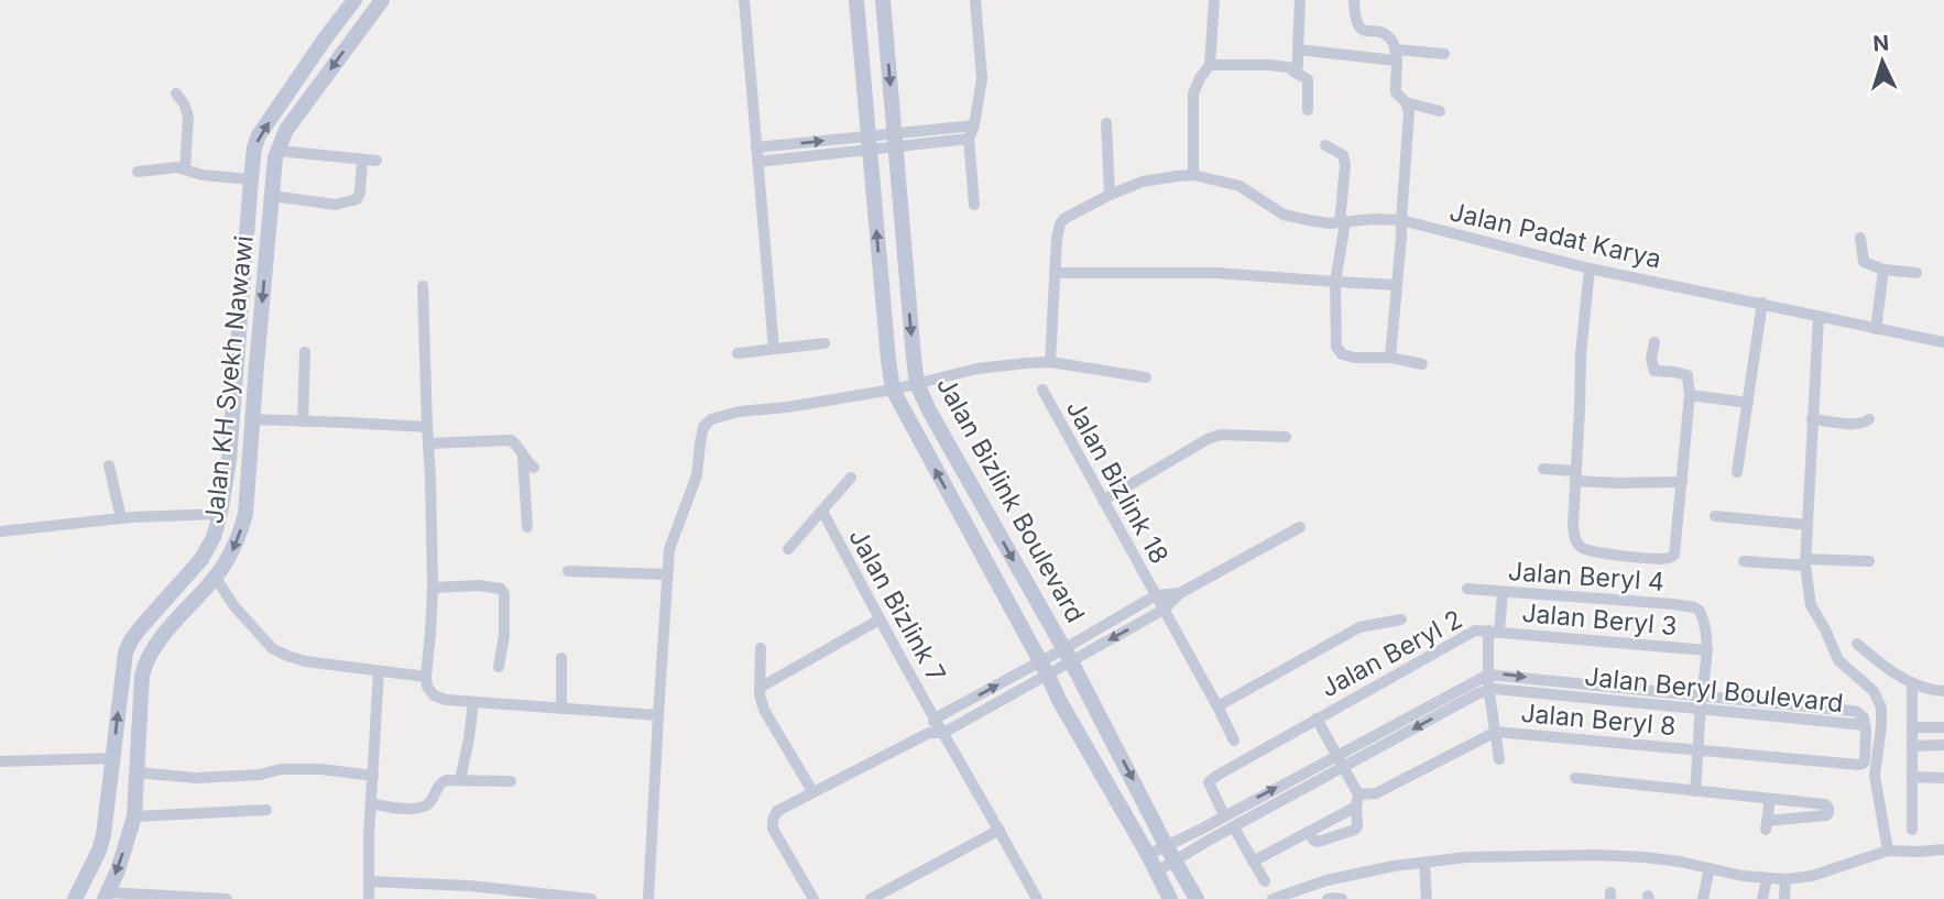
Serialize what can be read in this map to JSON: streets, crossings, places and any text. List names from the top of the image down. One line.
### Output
{"streets":{"main road":["Jalan KH Syekh Nawawi","Jalan Bizlink Boulevard"],"street":["Jalan Padat Karya","Jalan Bizlink 18","Jalan Beryl 4","Jalan Bizlink 7","Jalan Beryl 3","Jalan Beryl 2","Jalan Beryl Boulevard","Jalan Beryl 8"]},"crossings":[["Jalan Beryl 4","Jalan Beryl 3"],["Jalan Beryl 3","Jalan Beryl 2"],["Jalan Beryl Boulevard","Jalan Beryl 8"]],"north":"top"}
